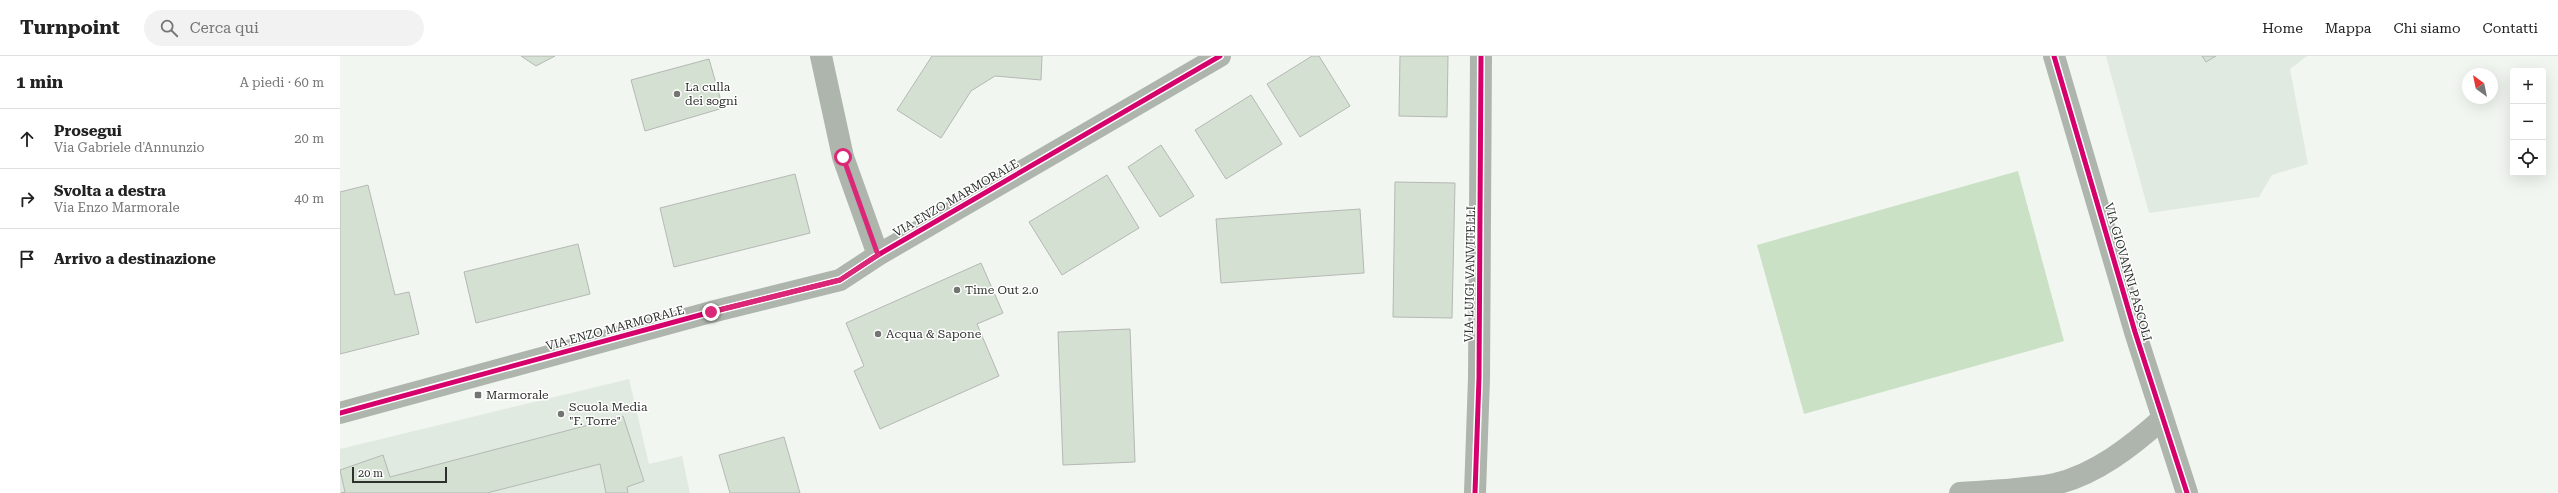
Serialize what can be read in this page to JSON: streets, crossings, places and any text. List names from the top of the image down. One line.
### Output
{"streets":{"street":["VIA ENZO MARMORALE","VIA GIOVANNI PASCOLI","VIA LUIGI VANVITELLI"]},"places":{"other":["La culla dei sogni","Time Out 2.0","Acqua & Sapone","Scuola Media \"F. Torre\""],"transit":["Marmorale"]},"scale_bar":"20 m","north":"top left","page":{"header":"Turnpoint","search":"Cerca qui","nav":["Home","Mappa","Chi siamo","Contatti"],"heading":["1 min","A piedi · 60 m"],"map_buttons":["+","−"],"list":[["Prosegui","Via Gabriele d'Annunzio","20 m"],["Svolta a destra","Via Enzo Marmorale","40 m"],"Arrivo a destinazione"],"scale":"20 m"}}
